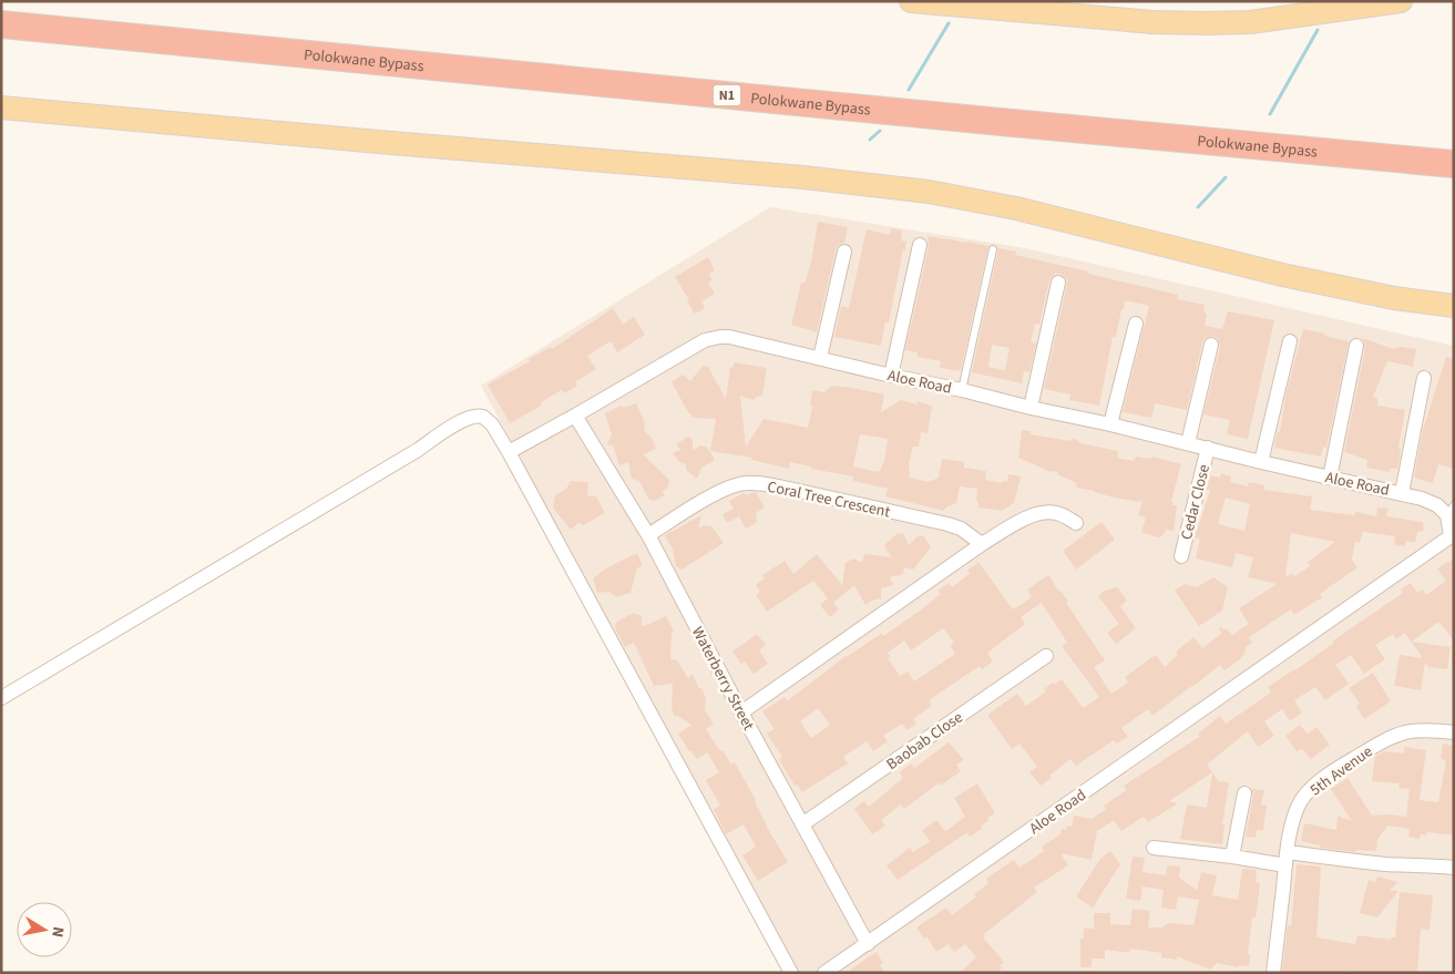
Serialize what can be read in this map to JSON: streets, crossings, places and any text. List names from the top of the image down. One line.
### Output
{"streets":{"highway":["Polokwane Bypass","N1"],"street":["Aloe Road","Coral Tree Crescent","Cedar Close","Waterberry Street","Baobab Close","5th Avenue"]},"crossings":[["Aloe Road","Cedar Close"],["Aloe Road","Waterberry Street"],["Coral Tree Crescent","Waterberry Street"],["Waterberry Street","Baobab Close"]],"north":"right"}
